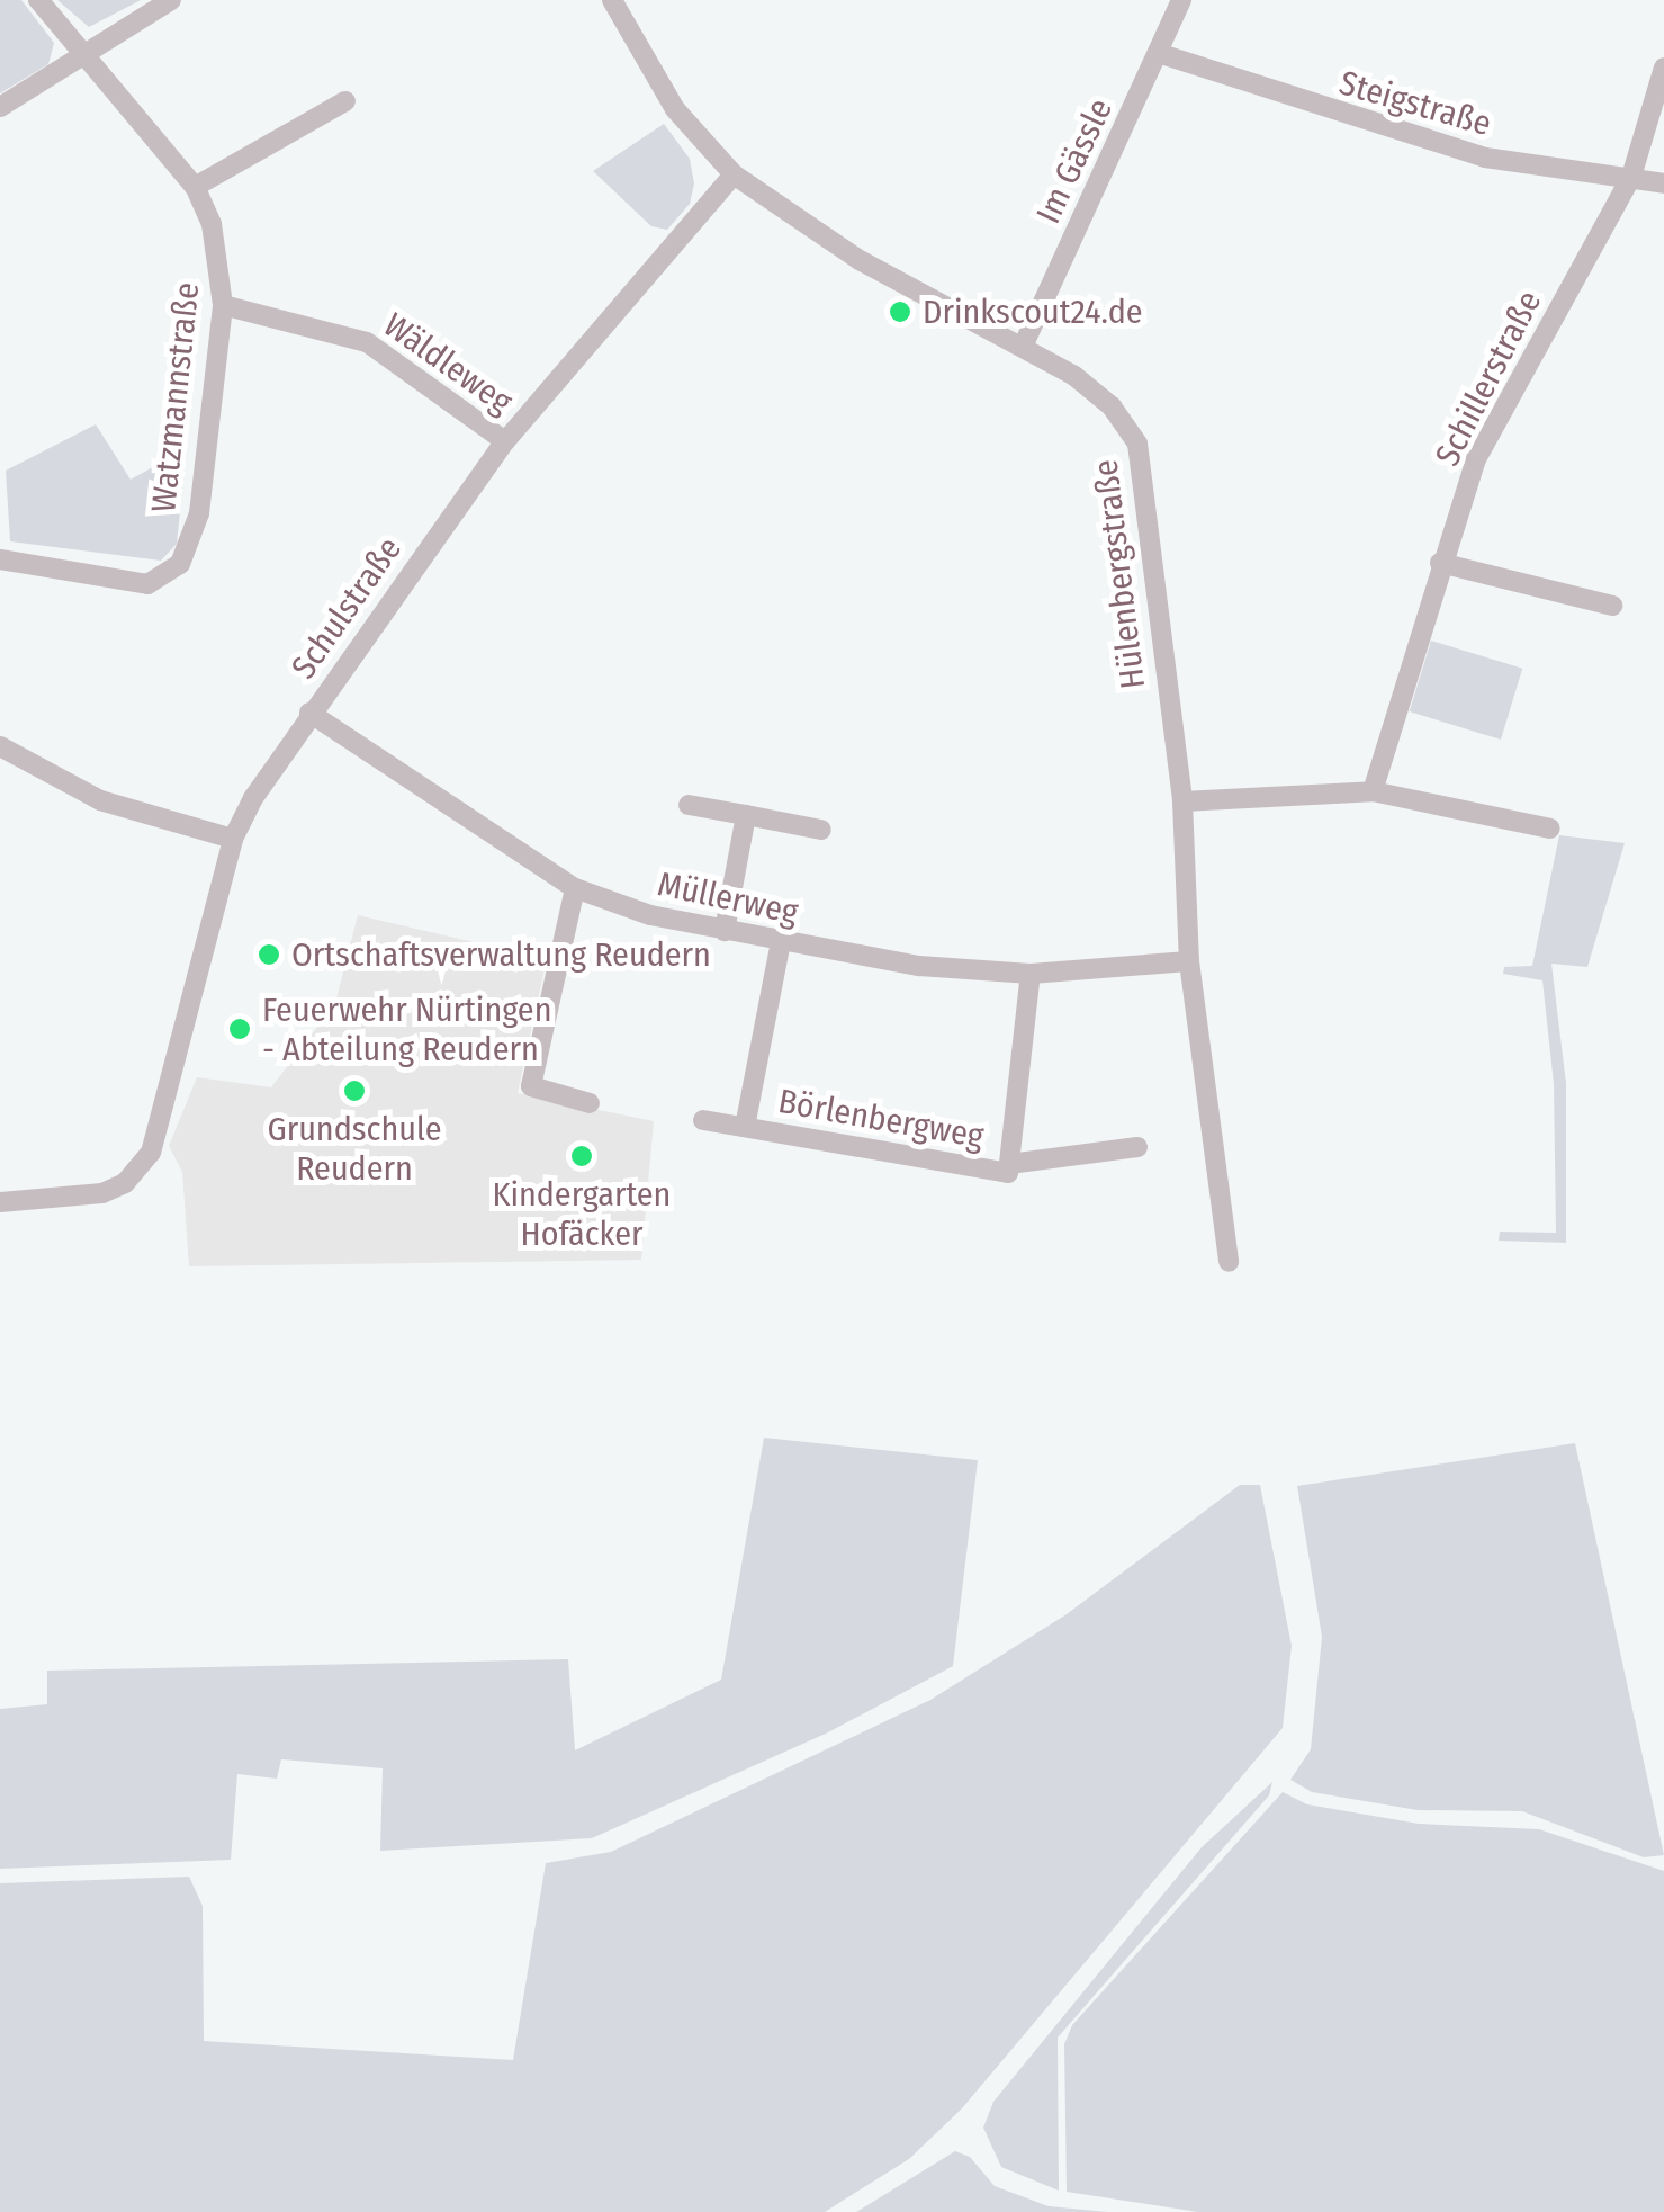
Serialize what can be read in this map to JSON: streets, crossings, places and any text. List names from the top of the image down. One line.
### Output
{"streets":{"street":["Steigstraße","Im Gässle","Wäldleweg","Schillerstraße","Watzmannstraße","Hülenbergstraße","Schulstraße","Müllerweg","Börlenbergweg"]},"crossings":[["Steigstraße","Im Gässle"],["Steigstraße","Schillerstraße"],["Im Gässle","Hülenbergstraße"],["Wäldleweg","Watzmannstraße"],["Wäldleweg","Schulstraße"],["Hülenbergstraße","Schulstraße"],["Hülenbergstraße","Müllerweg"],["Schulstraße","Müllerweg"],["Müllerweg","Börlenbergweg"]],"places":["Drinkscout24.de","Ortschaftsverwaltung Reudern","Feuerwehr Nürtingen - Abteilung Reudern","Grundschule Reudern","Kindergarten Hofäcker"]}
